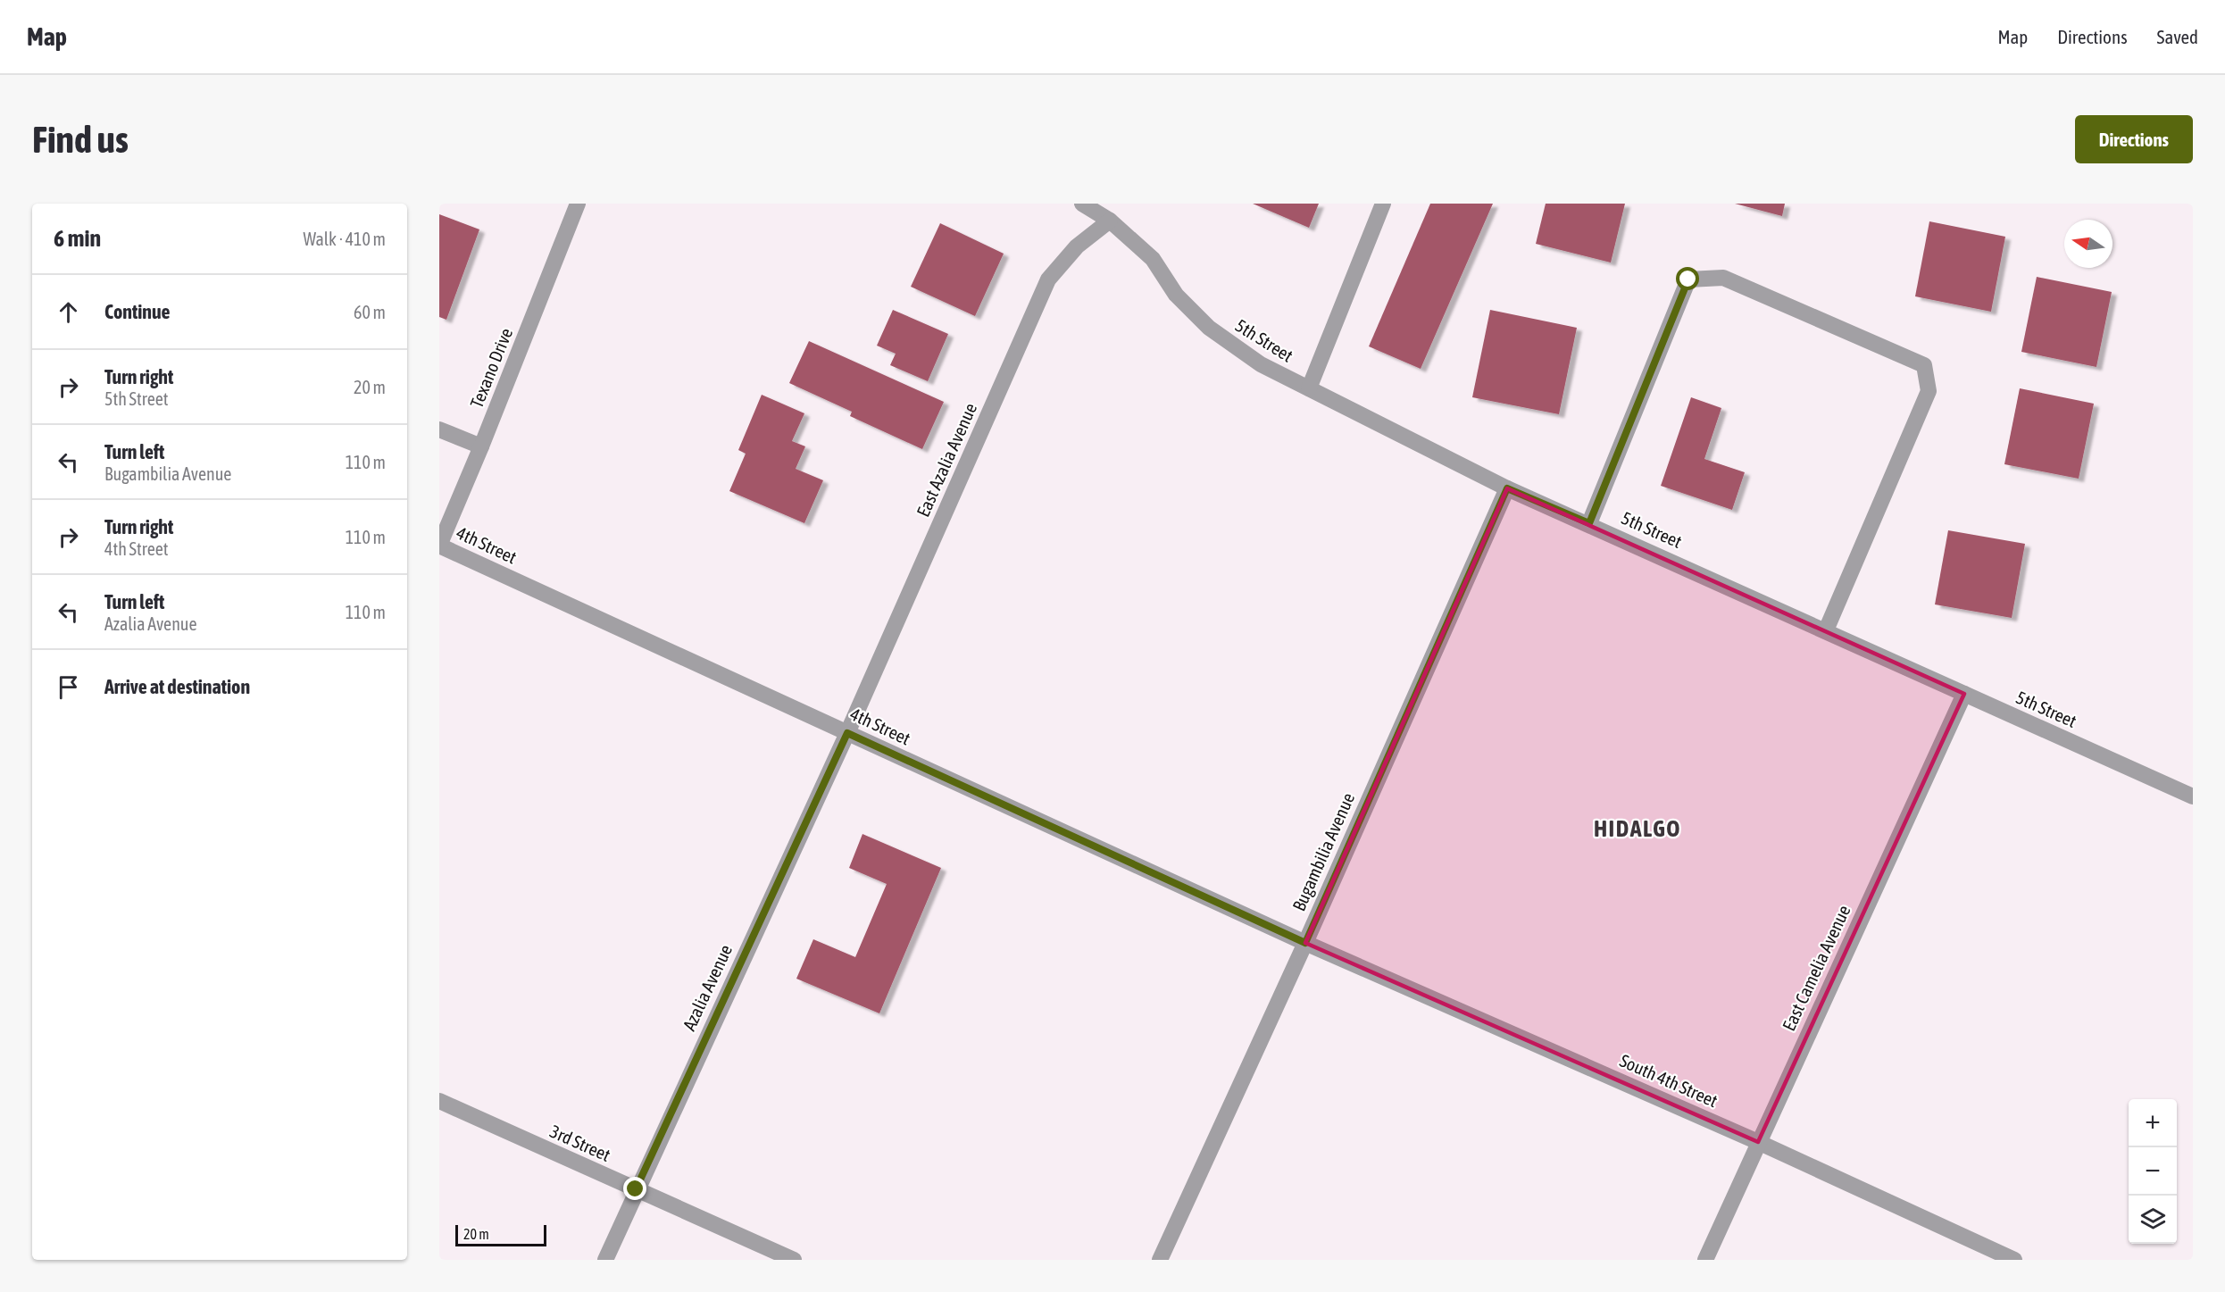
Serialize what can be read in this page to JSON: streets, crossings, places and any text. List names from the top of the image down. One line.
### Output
{"streets":{"street":["5th Street","Texano Drive","East Azalia Avenue","4th Street","Bugambilia Avenue","East Camelia Avenue","Azalia Avenue","South 4th Street","3rd Street"]},"crossings":[["5th Street","East Azalia Avenue"],["5th Street","Bugambilia Avenue"],["5th Street","East Camelia Avenue"],["Texano Drive","4th Street"],["East Azalia Avenue","4th Street"],["East Azalia Avenue","Azalia Avenue"],["4th Street","Bugambilia Avenue"],["4th Street","Azalia Avenue"],["4th Street","South 4th Street"],["Bugambilia Avenue","South 4th Street"],["East Camelia Avenue","South 4th Street"],["Azalia Avenue","3rd Street"]],"districts":["HIDALGO"],"scale_bar":"20 m","north":"left","page":{"header":"Map","nav":["Map","Directions","Saved"],"buttons":"Directions","title":"Find us","heading":["6 min","Walk · 410 m"],"list":[["Continue","60 m"],["Turn right","5th Street","20 m"],["Turn left","Bugambilia Avenue","110 m"],["Turn right","4th Street","110 m"],["Turn left","Azalia Avenue","110 m"],"Arrive at destination"],"map_buttons":["+","−"],"scale":"20 m"}}
